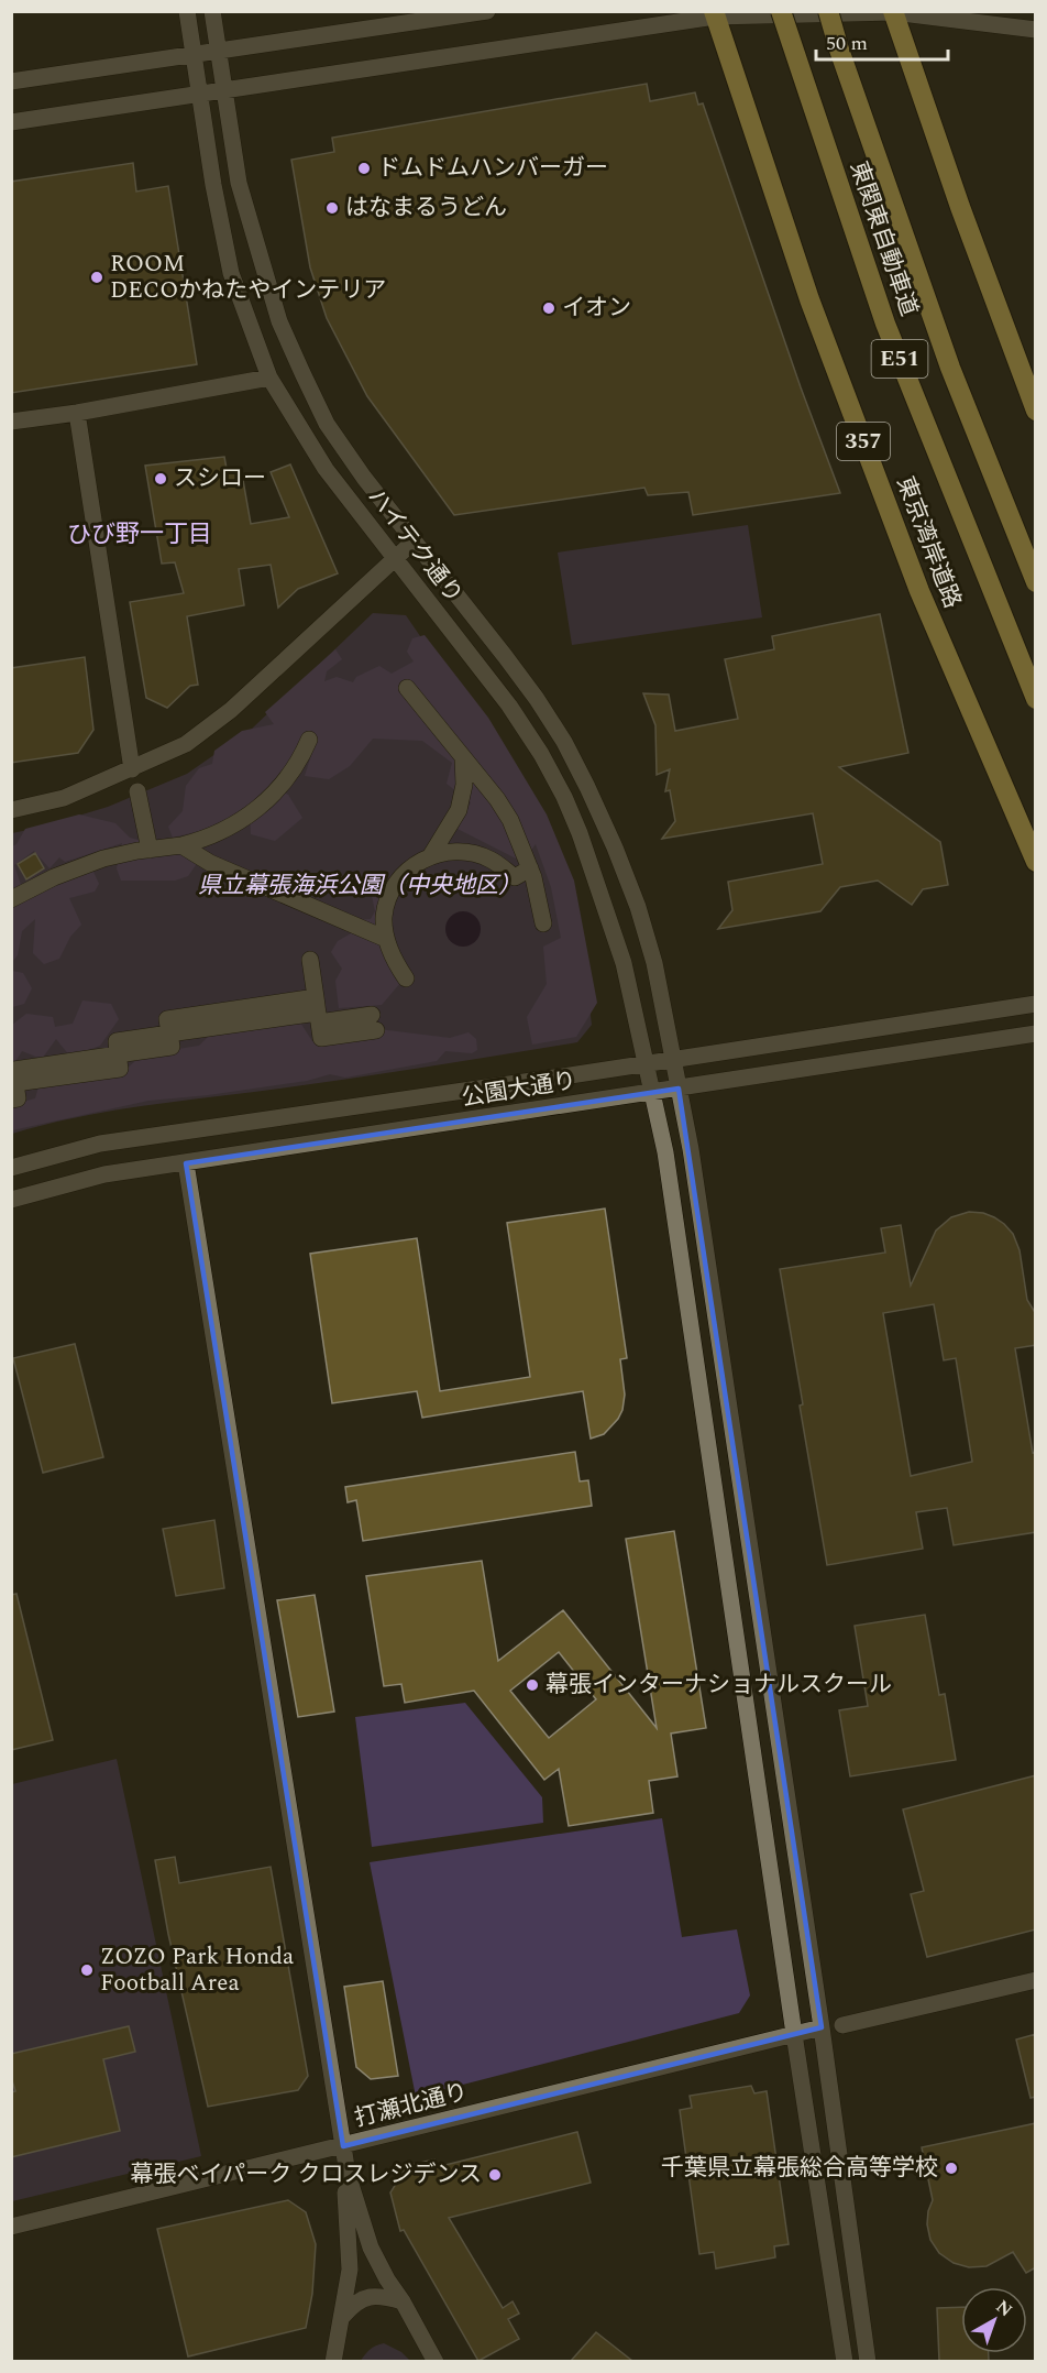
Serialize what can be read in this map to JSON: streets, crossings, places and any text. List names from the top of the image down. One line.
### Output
{"streets":{"highway":["東関東自動車道","E51","357","東京湾岸道路"],"street":["ハイテク通り","公園大通り","打瀬北通り"]},"crossings":[["ハイテク通り","公園大通り"],["ハイテク通り","打瀬北通り"]],"districts":["ひび野一丁目"],"parks":["県立幕張海浜公園（中央地区）"],"places":["ドムドムハンバーガー","はなまるうどん","ROOM DECOかねたやインテリア","イオン","スシロー","幕張インターナショナルスクール","ZOZO Park Honda Football Area","千葉県立幕張総合高等学校","幕張ベイパーク クロスレジデンス"],"scale_bar":"50 m","north":"top right"}
